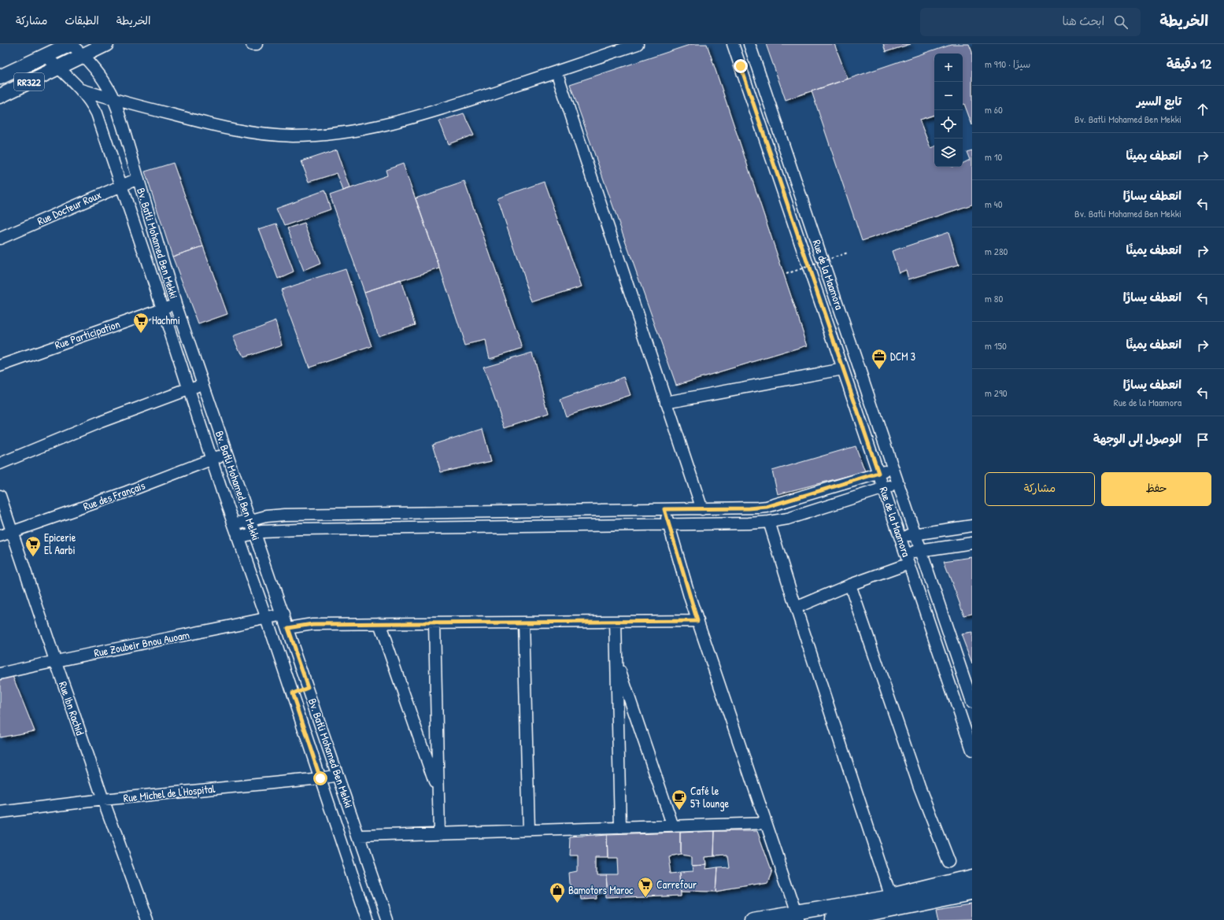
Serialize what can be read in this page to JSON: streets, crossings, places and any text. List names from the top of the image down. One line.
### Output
{"streets":{"main road":["RR322"],"street":["Rue Docteur Roux","Bv. Batli Mohamed Ben Mekki","Rue de la Maamora","Rue Participation","Rue des Français","Rue Zoubeir Bnou Auoam","Rue Ibn Rachid","Rue Michel de l'Hospital"]},"crossings":[["RR322","Bv. Batli Mohamed Ben Mekki"],["Rue Docteur Roux","Bv. Batli Mohamed Ben Mekki"],["Bv. Batli Mohamed Ben Mekki","Rue Participation"],["Bv. Batli Mohamed Ben Mekki","Rue des Français"],["Bv. Batli Mohamed Ben Mekki","Rue Zoubeir Bnou Auoam"],["Bv. Batli Mohamed Ben Mekki","Rue Michel de l'Hospital"],["Rue des Français","Rue Ibn Rachid"],["Rue Zoubeir Bnou Auoam","Rue Ibn Rachid"],["Rue Ibn Rachid","Rue Michel de l'Hospital"]],"places":{"supermarket":["Hachmi","Epicerie El Aarbi","Carrefour"],"office":["DCM 3"],"cafe":["Café le 57 lounge"],"shop":["Bamotors Maroc"]},"page":{"header":"الخريطة","search":"ابحث هنا","nav":["الخريطة","الطبقات","مشاركة"],"heading":["12 دقيقة","سيرًا · 910 m"],"map_buttons":["+","−"],"list":[["تابع السير","Bv. Batli Mohamed Ben Mekki","60 m"],["انعطف يمينًا","10 m"],["انعطف يسارًا","Bv. Batli Mohamed Ben Mekki","40 m"],["انعطف يمينًا","280 m"],["انعطف يسارًا","80 m"],["انعطف يمينًا","150 m"],["انعطف يسارًا","Rue de la Maamora","290 m"],"الوصول إلى الوجهة"],"buttons":["حفظ","مشاركة"]}}
